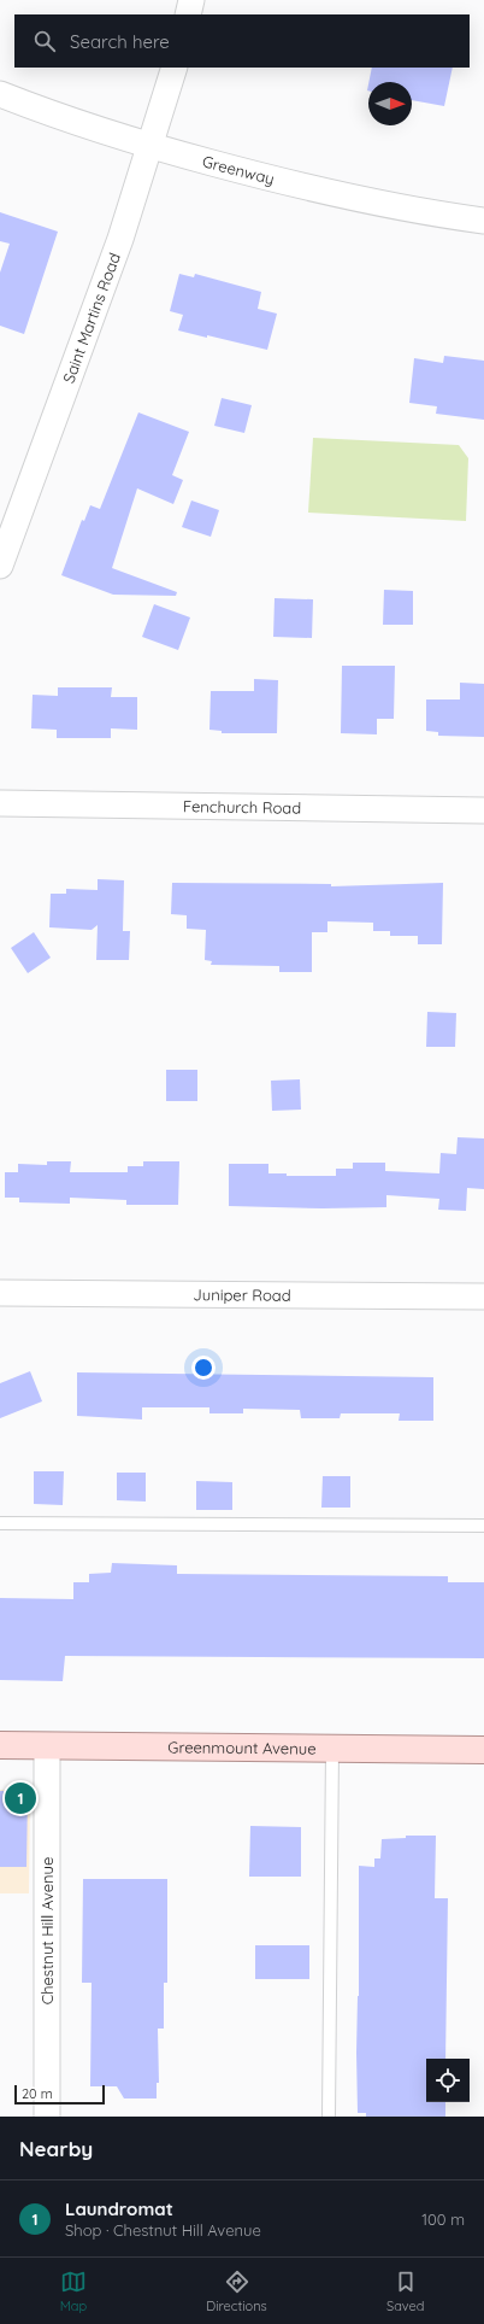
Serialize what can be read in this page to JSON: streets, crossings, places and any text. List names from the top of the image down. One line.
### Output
{"streets":{"main road":["Greenmount Avenue"],"street":["Greenway","Saint Martins Road","Fenchurch Road","Juniper Road","Chestnut Hill Avenue"]},"crossings":[["Greenway","Saint Martins Road"],["Greenmount Avenue","Chestnut Hill Avenue"]],"scale_bar":"20 m","north":"right","page":{"search":"Search here","pins":"1","scale":"20 m","heading":"Nearby","list":[{"mark":"1","name":"Laundromat","note":"Shop · Chestnut Hill Avenue","value":"100 m"}],"nav":["Map","Directions","Saved"]}}
